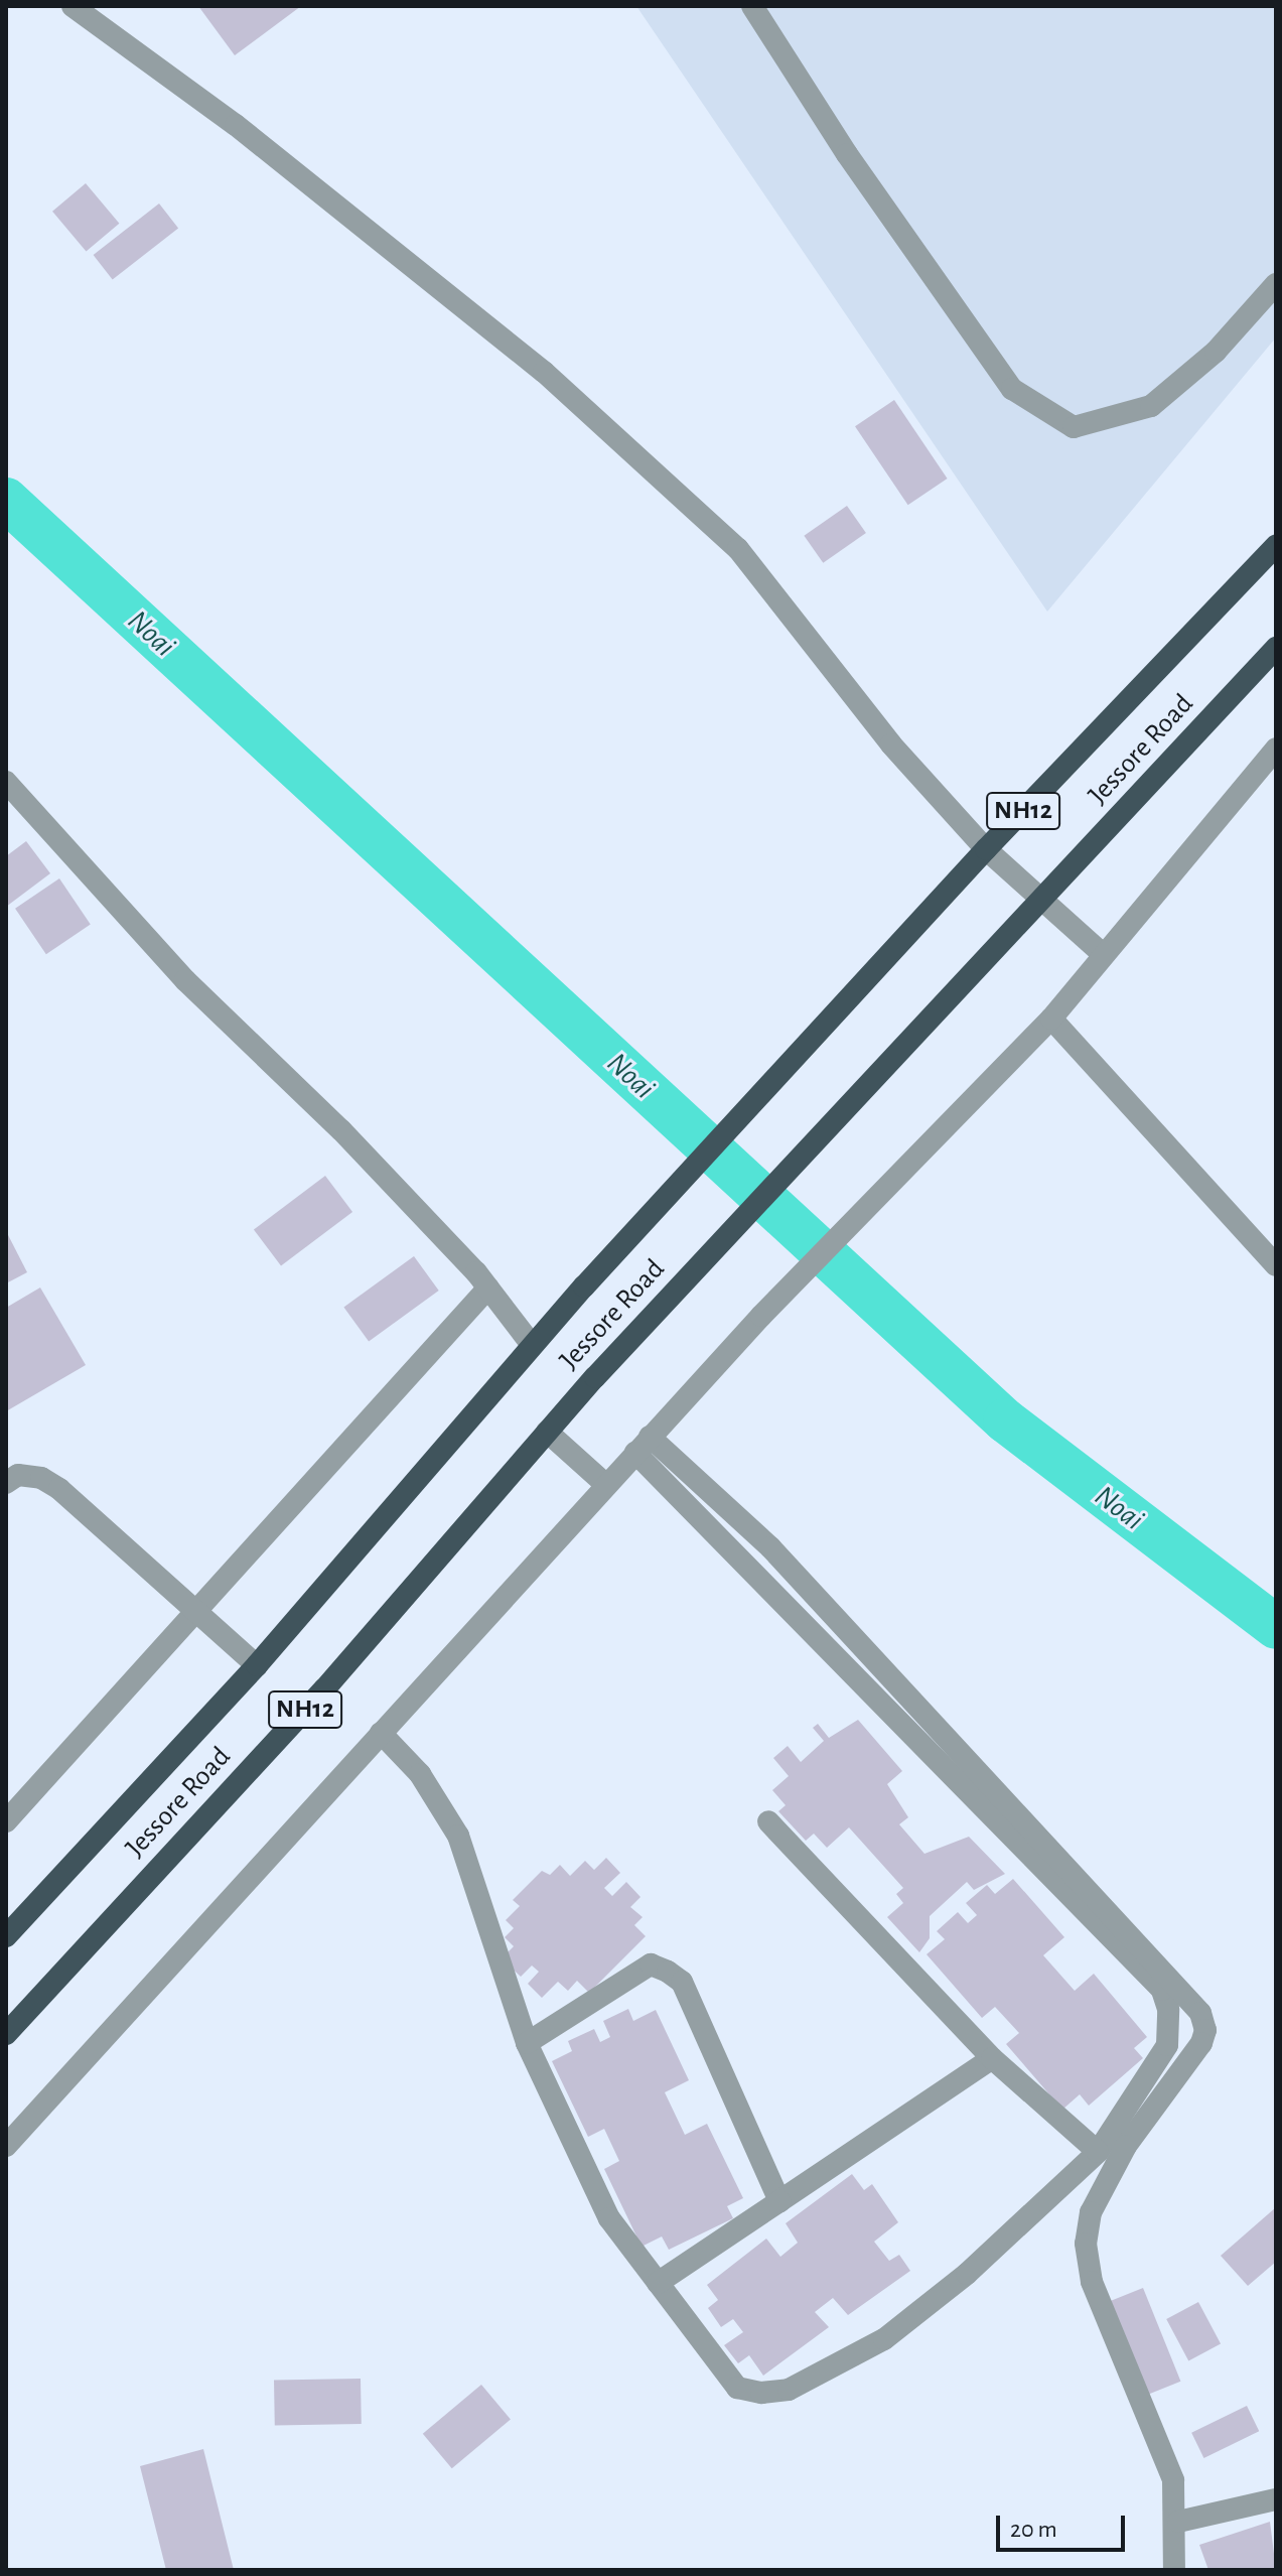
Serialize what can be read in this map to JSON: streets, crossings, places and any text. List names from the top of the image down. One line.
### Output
{"streets":{"highway":["Jessore Road","NH12"]},"water":["Noai"],"scale_bar":"20 m"}
